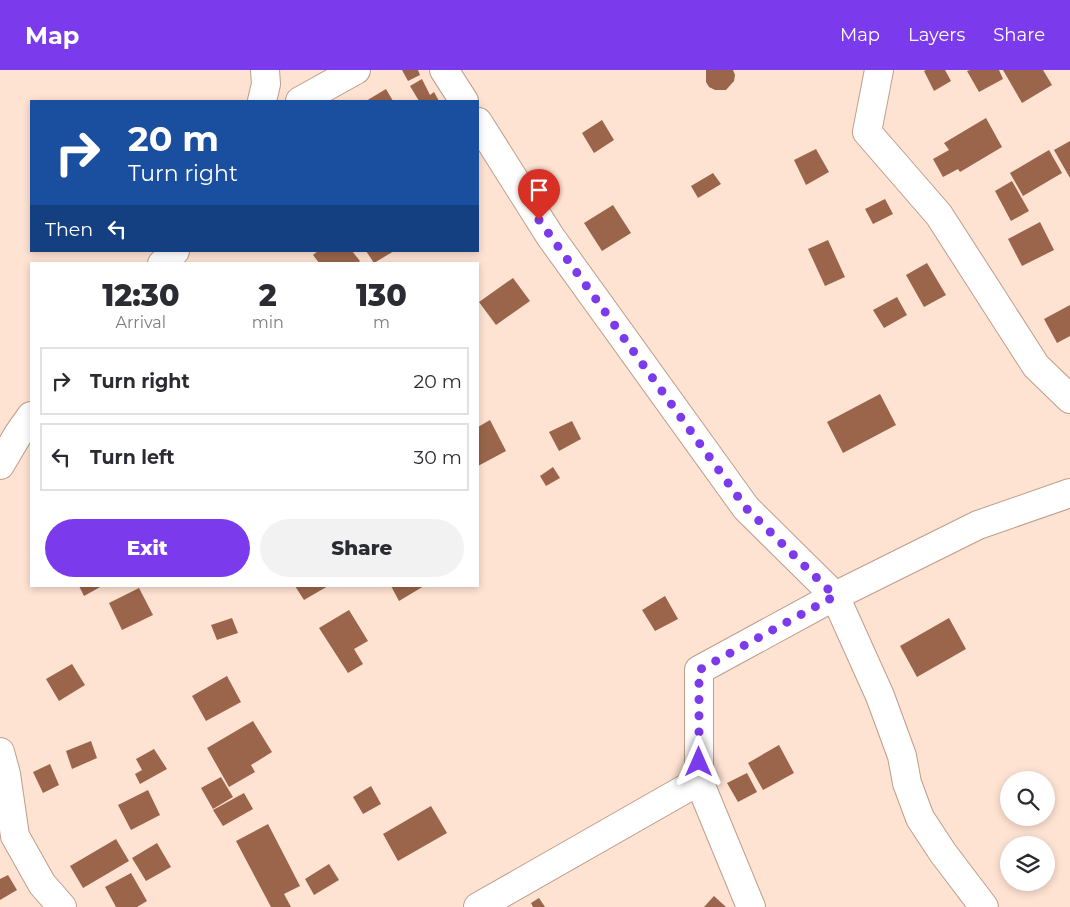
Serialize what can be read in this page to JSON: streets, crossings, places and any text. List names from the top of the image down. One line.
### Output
{"page":{"header":"Map","nav":["Map","Layers","Share"],"turn":["20 m","Turn right"],"then":"Then","eta":["12:30","Arrival","2","min","130","m"],"list":[{"name":"Turn right","value":"20 m"},{"name":"Turn left","value":"30 m"}],"buttons":["Exit","Share"]}}
